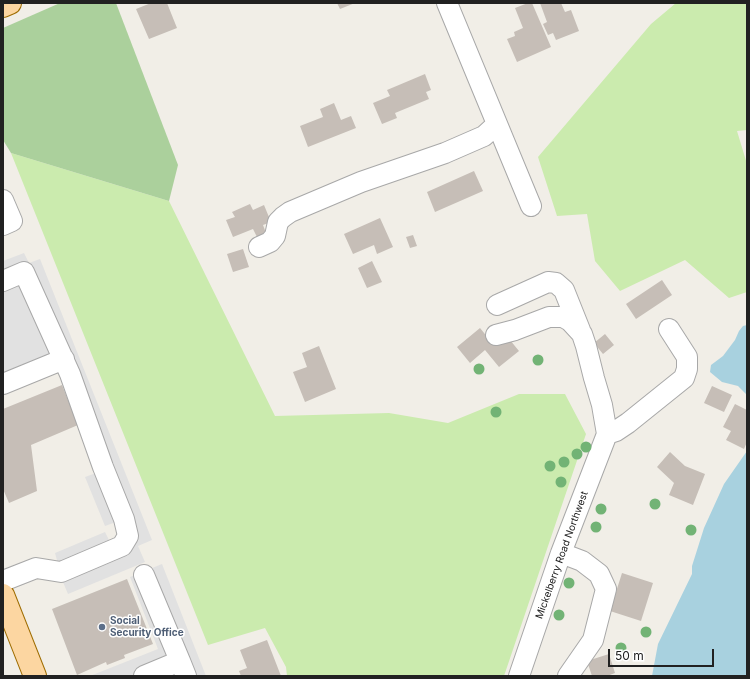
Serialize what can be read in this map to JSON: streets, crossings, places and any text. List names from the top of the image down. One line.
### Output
{"streets":{"street":["Mickelberry Road Northwest"]},"places":["Social Security Office"],"scale_bar":"50 m"}
